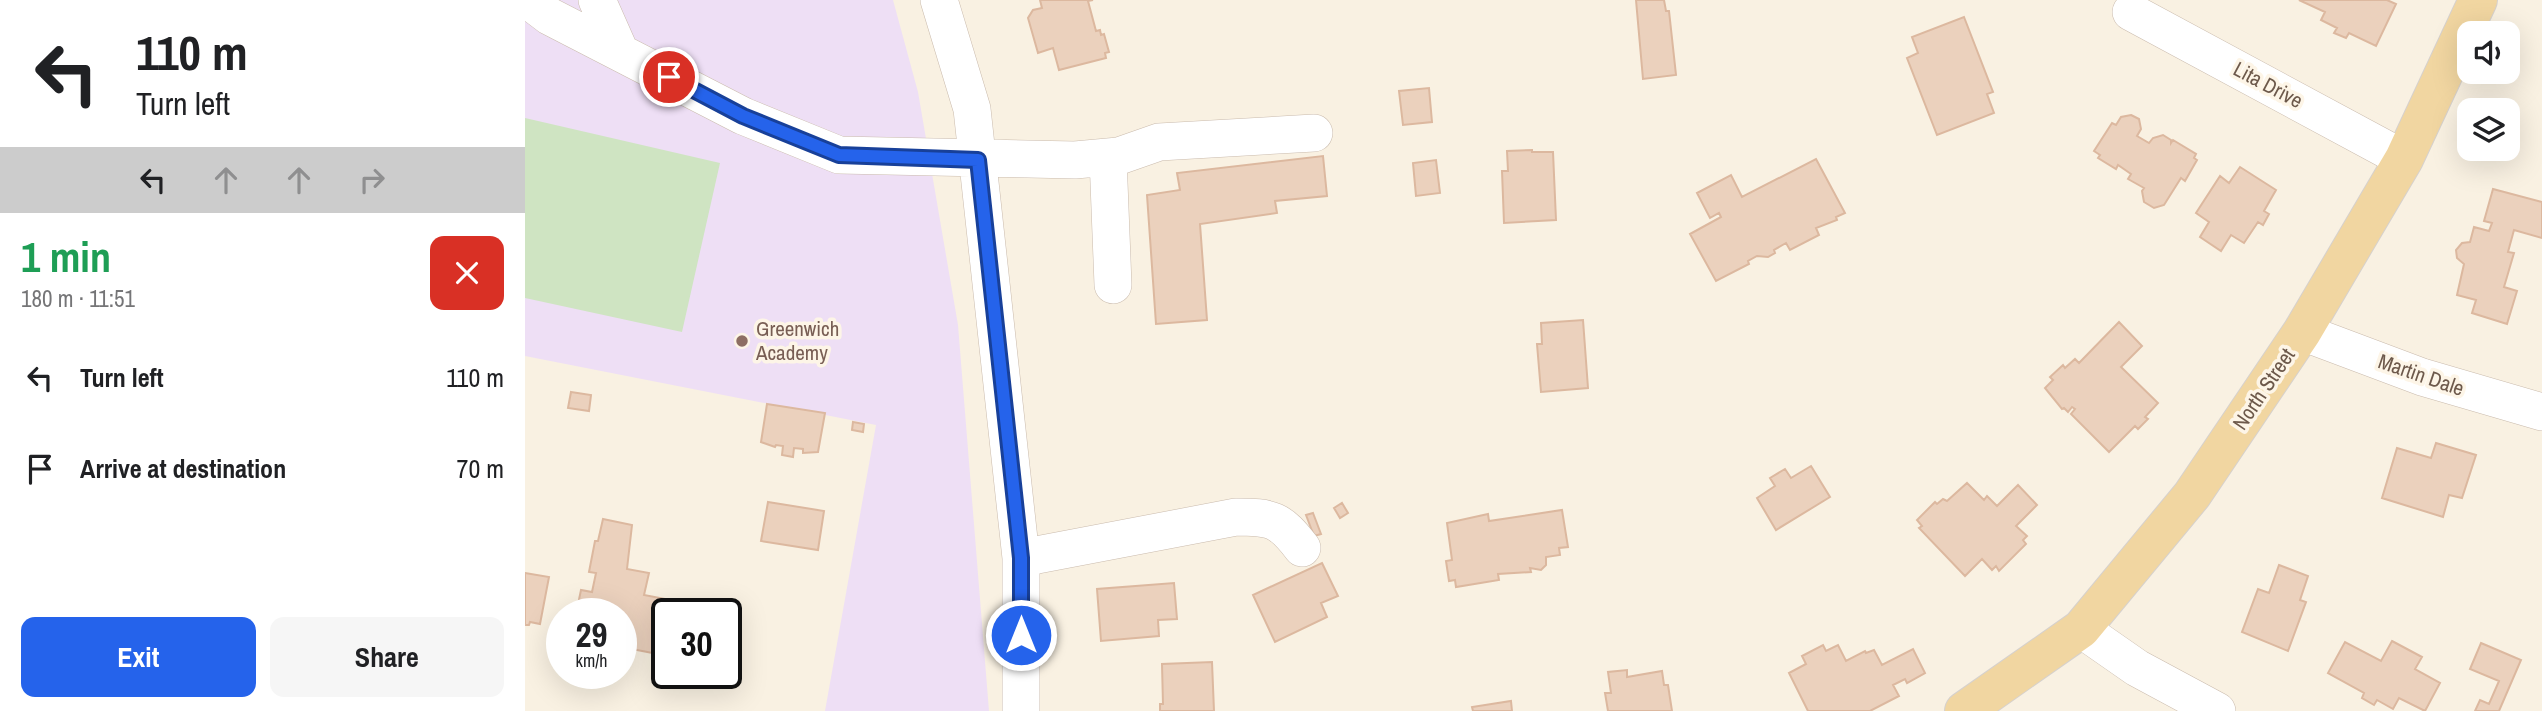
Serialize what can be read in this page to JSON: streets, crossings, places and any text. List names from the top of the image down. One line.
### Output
{"streets":{"main road":["North Street"],"street":["Lita Drive","Martin Dale"]},"crossings":[["Lita Drive","North Street"],["Martin Dale","North Street"]],"places":["Greenwich Academy"],"page":{"turn":["110 m","Turn left"],"heading":["1 min","180 m · 11:51"],"list":[{"name":"Turn left","value":"110 m"},{"name":"Arrive at destination","value":"70 m"}],"speed":"29 km/h","limit":"30","buttons":["Exit","Share"]}}
